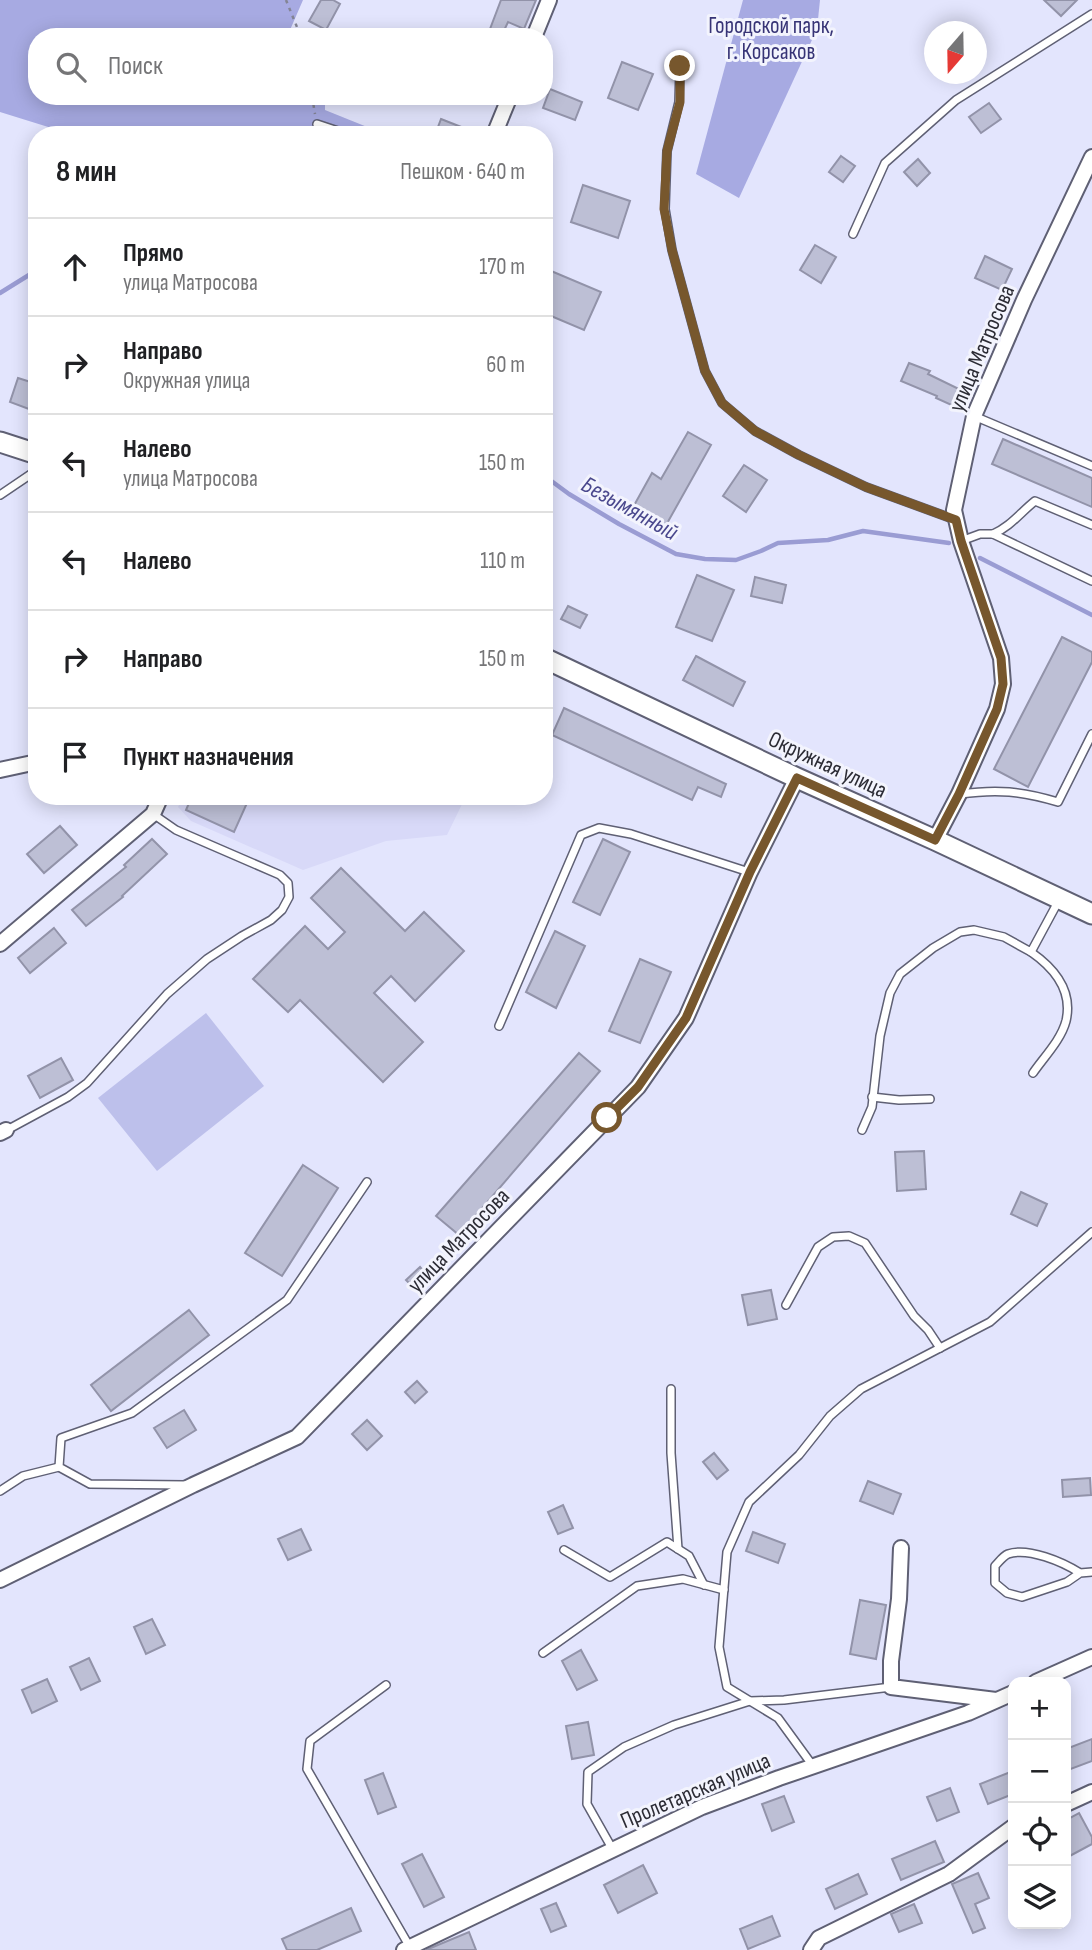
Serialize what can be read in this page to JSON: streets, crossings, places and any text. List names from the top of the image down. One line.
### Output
{"streets":{"main road":["Окружная улица"],"street":["улица Матросова","Пролетарская улица"]},"crossings":[["улица Матросова","Окружная улица"]],"water":["Безымянный"],"parks":["Городской парк, г. Корсаков"],"north":"bottom","page":{"search":"Поиск","heading":["8 мин","Пешком · 640 m"],"list":[["Прямо","улица Матросова","170 m"],["Направо","Окружная улица","60 m"],["Налево","улица Матросова","150 m"],["Налево","110 m"],["Направо","150 m"],"Пункт назначения"],"map_buttons":["+","−"]}}
